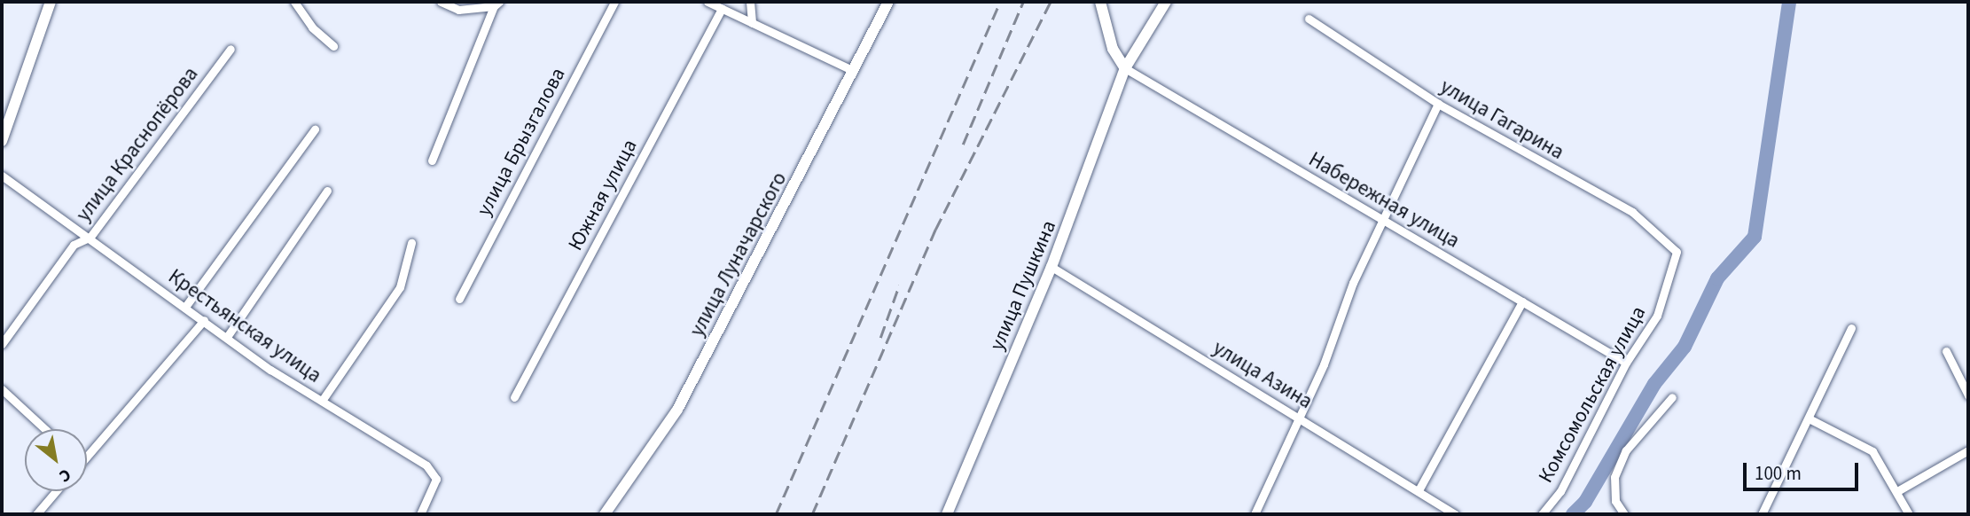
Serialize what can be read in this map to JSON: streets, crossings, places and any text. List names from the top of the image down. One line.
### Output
{"streets":{"street":["улица Гагарина","улица Брызгалова","улица Краснопёрова","Южная улица","Набережная улица","улица Луначарского","улица Пушкина","Крестьянская улица","улица Азина","Комсомольская улица"]},"crossings":[["улица Гагарина","Комсомольская улица"],["улица Краснопёрова","Крестьянская улица"],["Набережная улица","улица Пушкина"],["Набережная улица","Комсомольская улица"],["улица Пушкина","улица Азина"]],"scale_bar":"100 m","north":"bottom right"}
